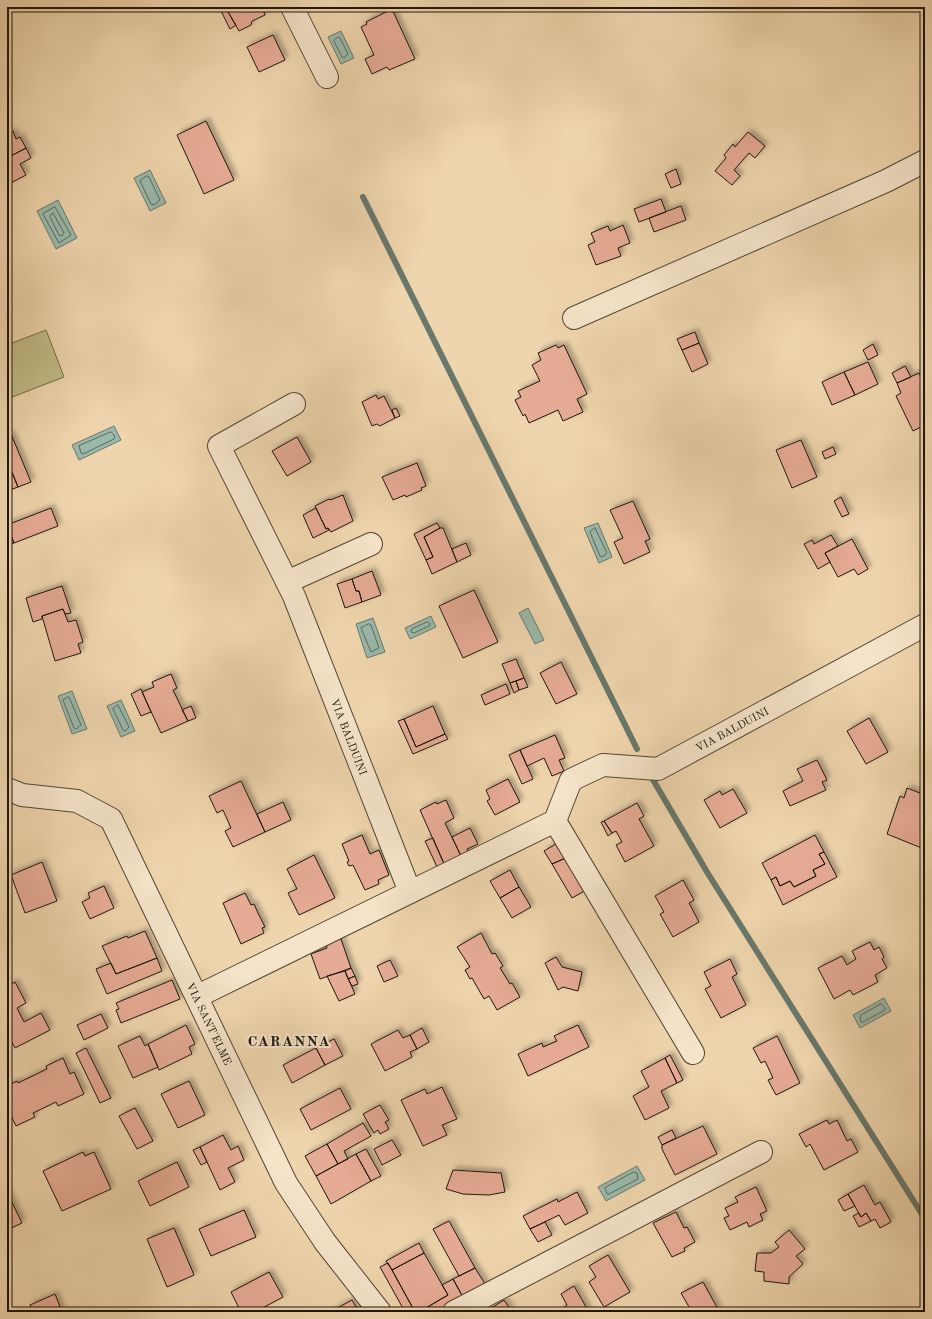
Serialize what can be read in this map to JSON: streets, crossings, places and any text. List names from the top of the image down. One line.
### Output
{"streets":{"street":["VIA BALDUINI","VIA SANT'ELME"]},"districts":["CARANNA"]}
